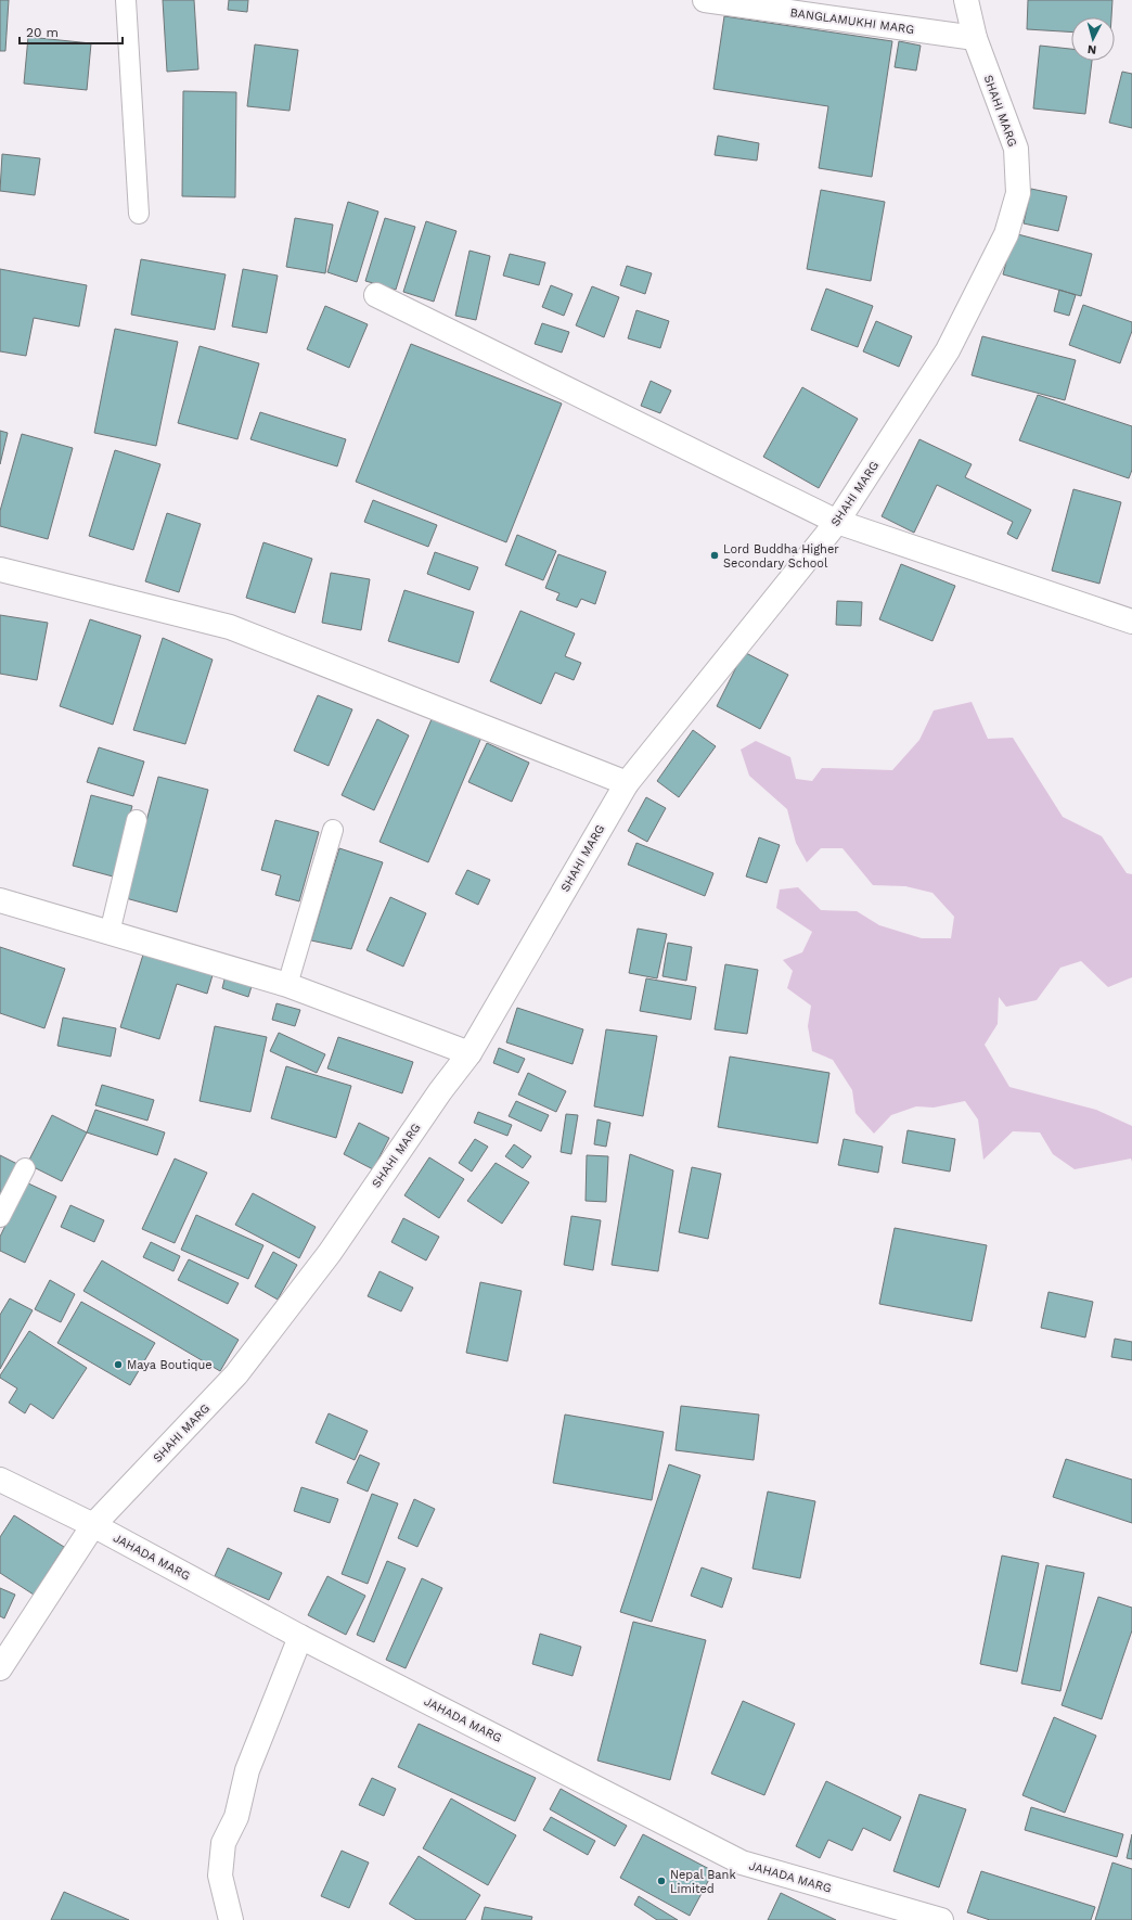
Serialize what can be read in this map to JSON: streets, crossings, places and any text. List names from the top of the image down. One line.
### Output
{"streets":{"street":["BANGLAMUKHI MARG","SHAHI MARG","JAHADA MARG"]},"crossings":[["BANGLAMUKHI MARG","SHAHI MARG"],["SHAHI MARG","JAHADA MARG"]],"places":["Lord Buddha Higher Secondary School","Maya Boutique","Nepal Bank Limited"],"scale_bar":"20 m","north":"bottom"}
